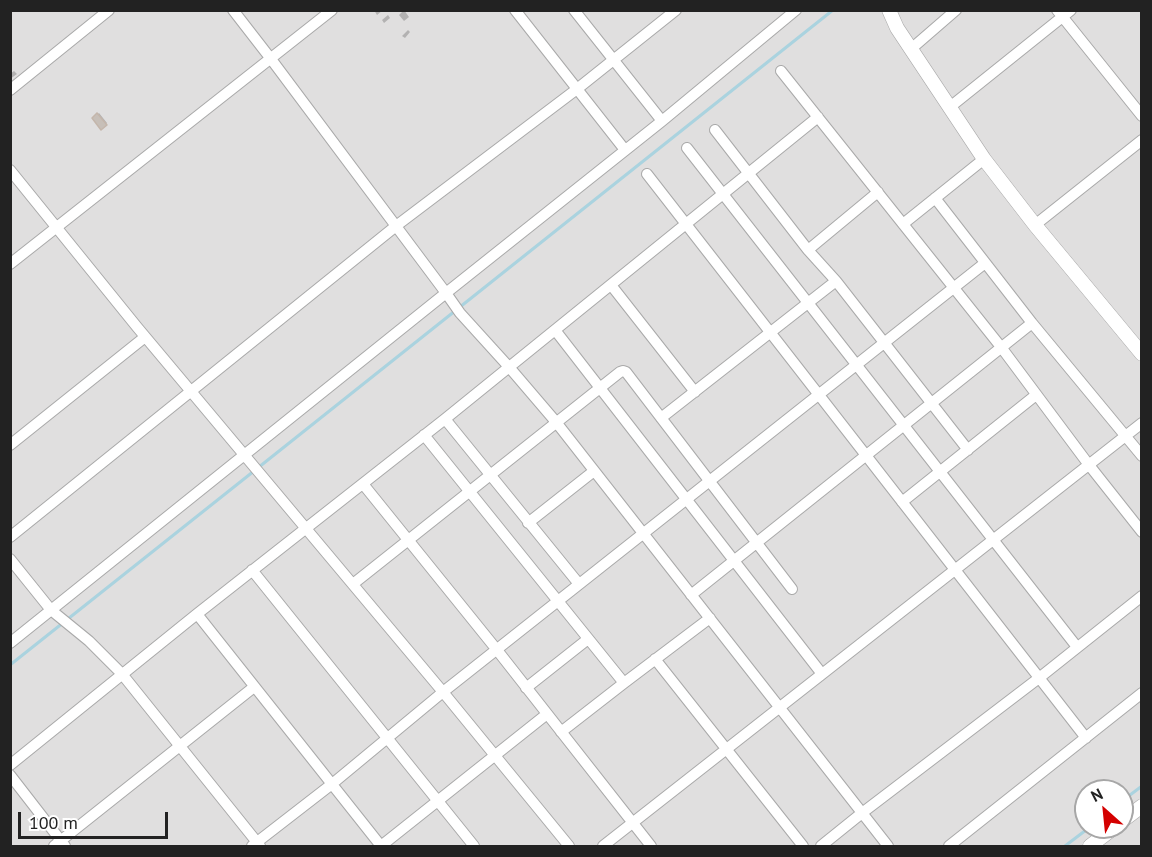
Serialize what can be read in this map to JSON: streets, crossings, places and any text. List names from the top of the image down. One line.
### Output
{"scale_bar":"100 m","north":"top left"}
